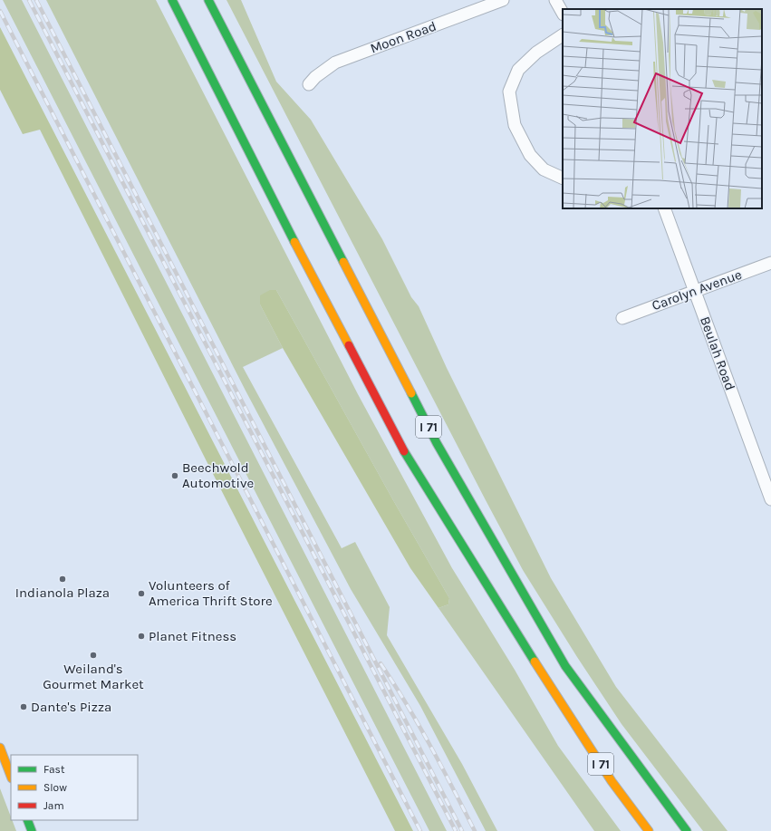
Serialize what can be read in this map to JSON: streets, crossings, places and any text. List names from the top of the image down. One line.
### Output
{"streets":{"main road":["I 71"],"street":["Moon Road","Carolyn Avenue","Beulah Road"]},"crossings":[["Carolyn Avenue","Beulah Road"]],"places":["Beechwold Automotive","Indianola Plaza","Volunteers of America Thrift Store","Planet Fitness","Weiland's Gourmet Market","Dante's Pizza"],"legend":["Fast","Slow","Jam"]}
